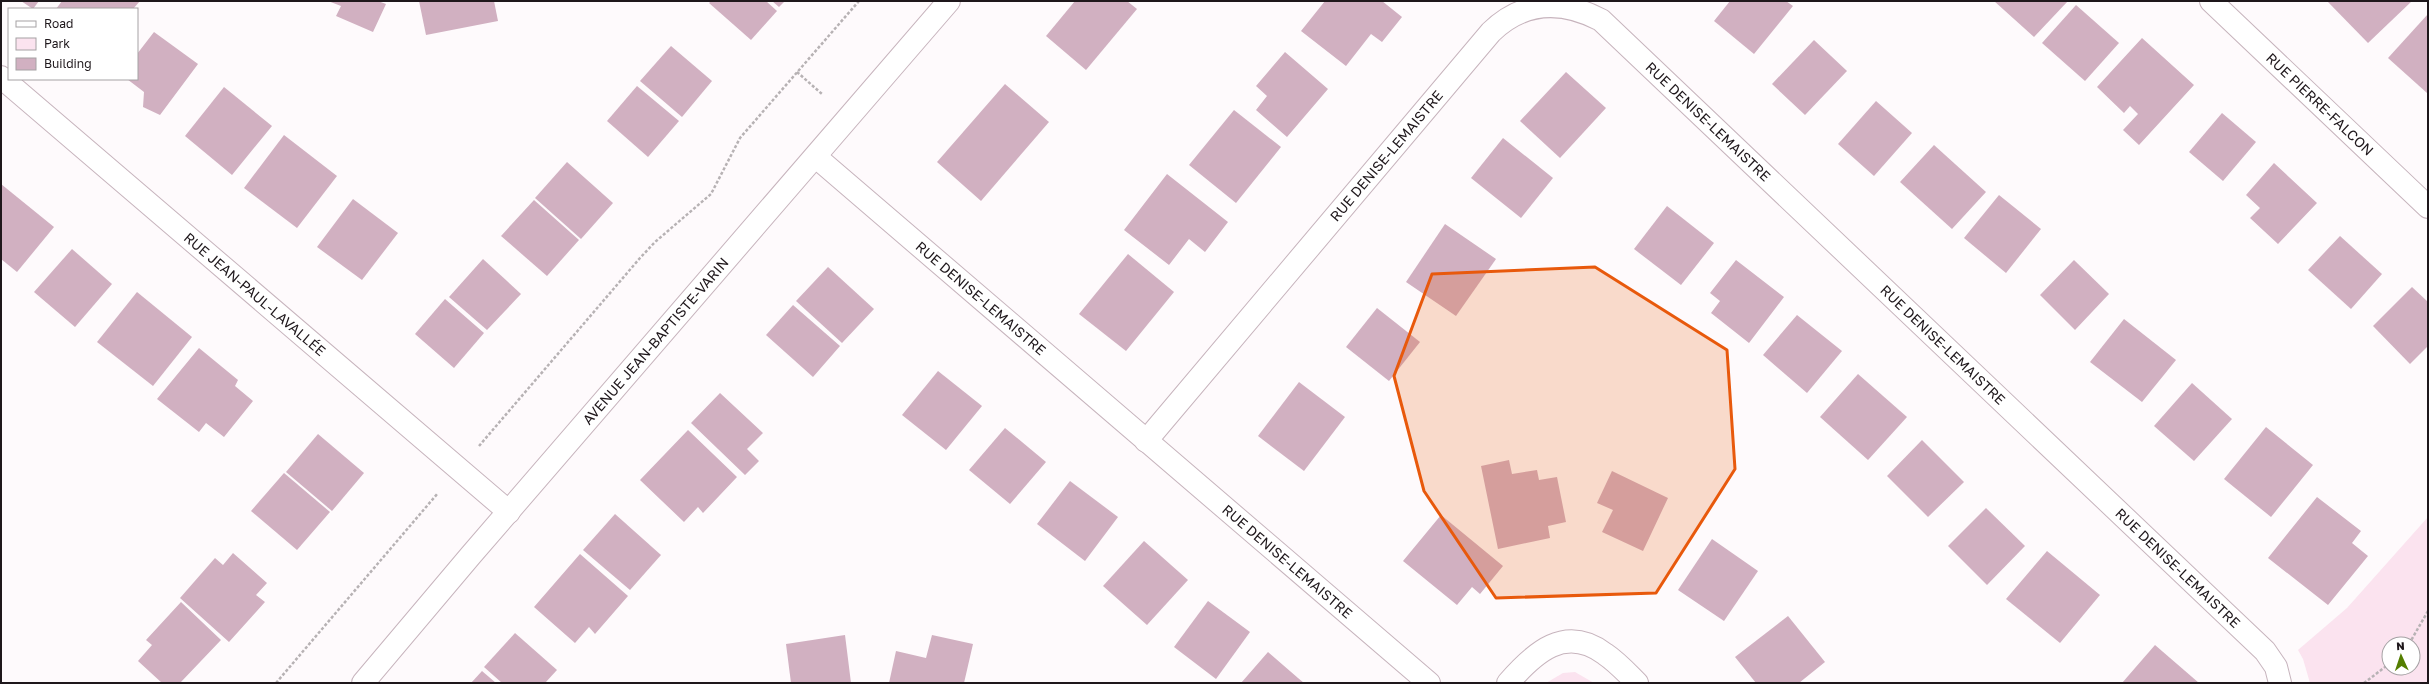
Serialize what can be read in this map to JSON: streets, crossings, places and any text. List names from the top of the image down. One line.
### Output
{"streets":{"street":["RUE PIERRE-FALCON","RUE DENISE-LEMAISTRE","RUE JEAN-PAUL-LAVALLÉE","AVENUE JEAN-BAPTISTE-VARIN"]},"crossings":[["RUE DENISE-LEMAISTRE","AVENUE JEAN-BAPTISTE-VARIN"],["RUE JEAN-PAUL-LAVALLÉE","AVENUE JEAN-BAPTISTE-VARIN"]],"legend":["Road","Park","Building"],"north":"top"}
